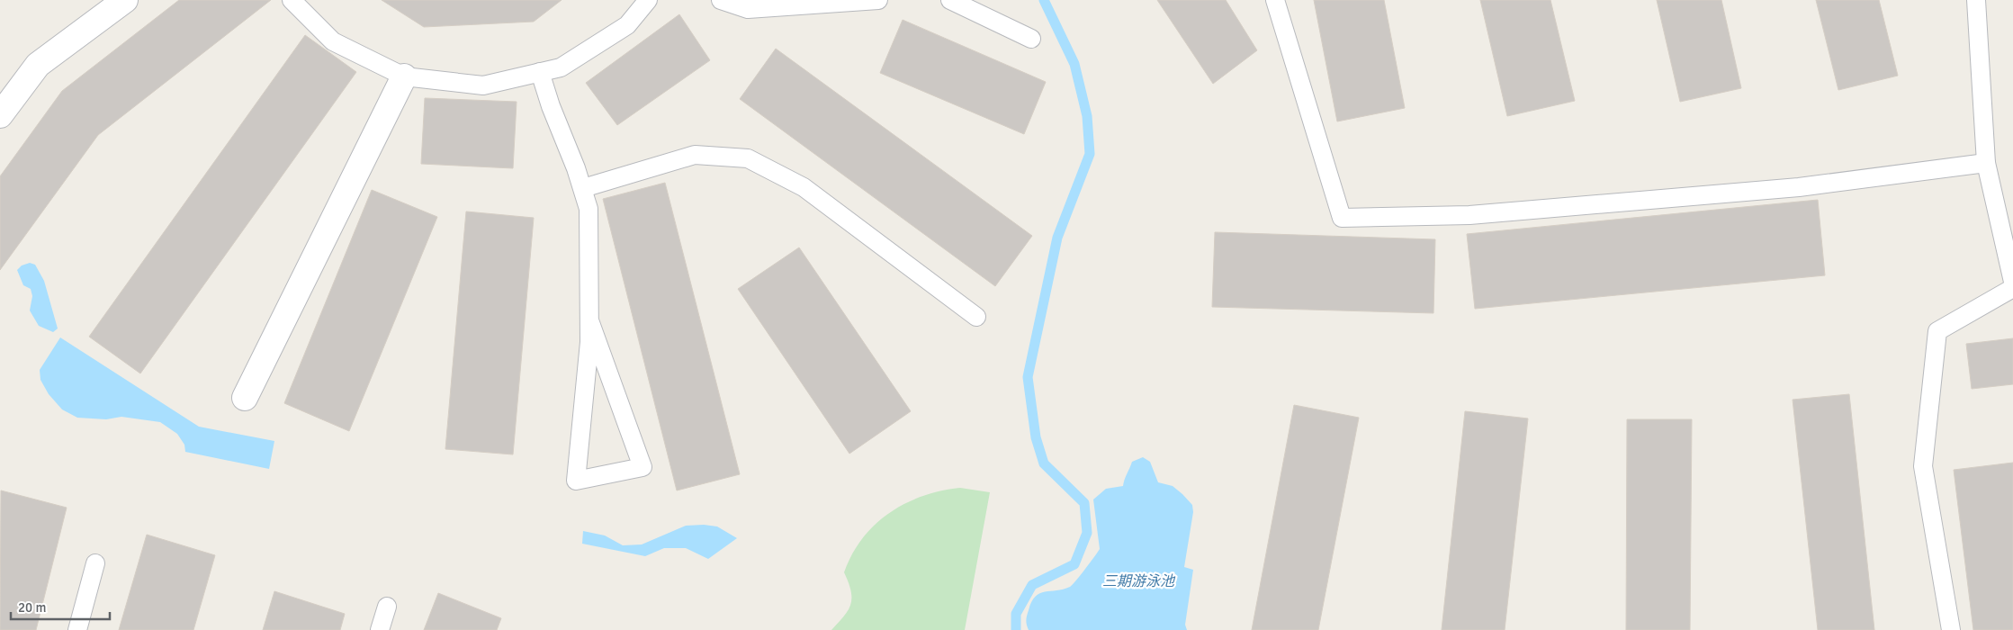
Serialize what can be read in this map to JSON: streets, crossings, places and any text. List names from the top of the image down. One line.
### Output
{"water":["三期游泳池"],"scale_bar":"20 m"}
